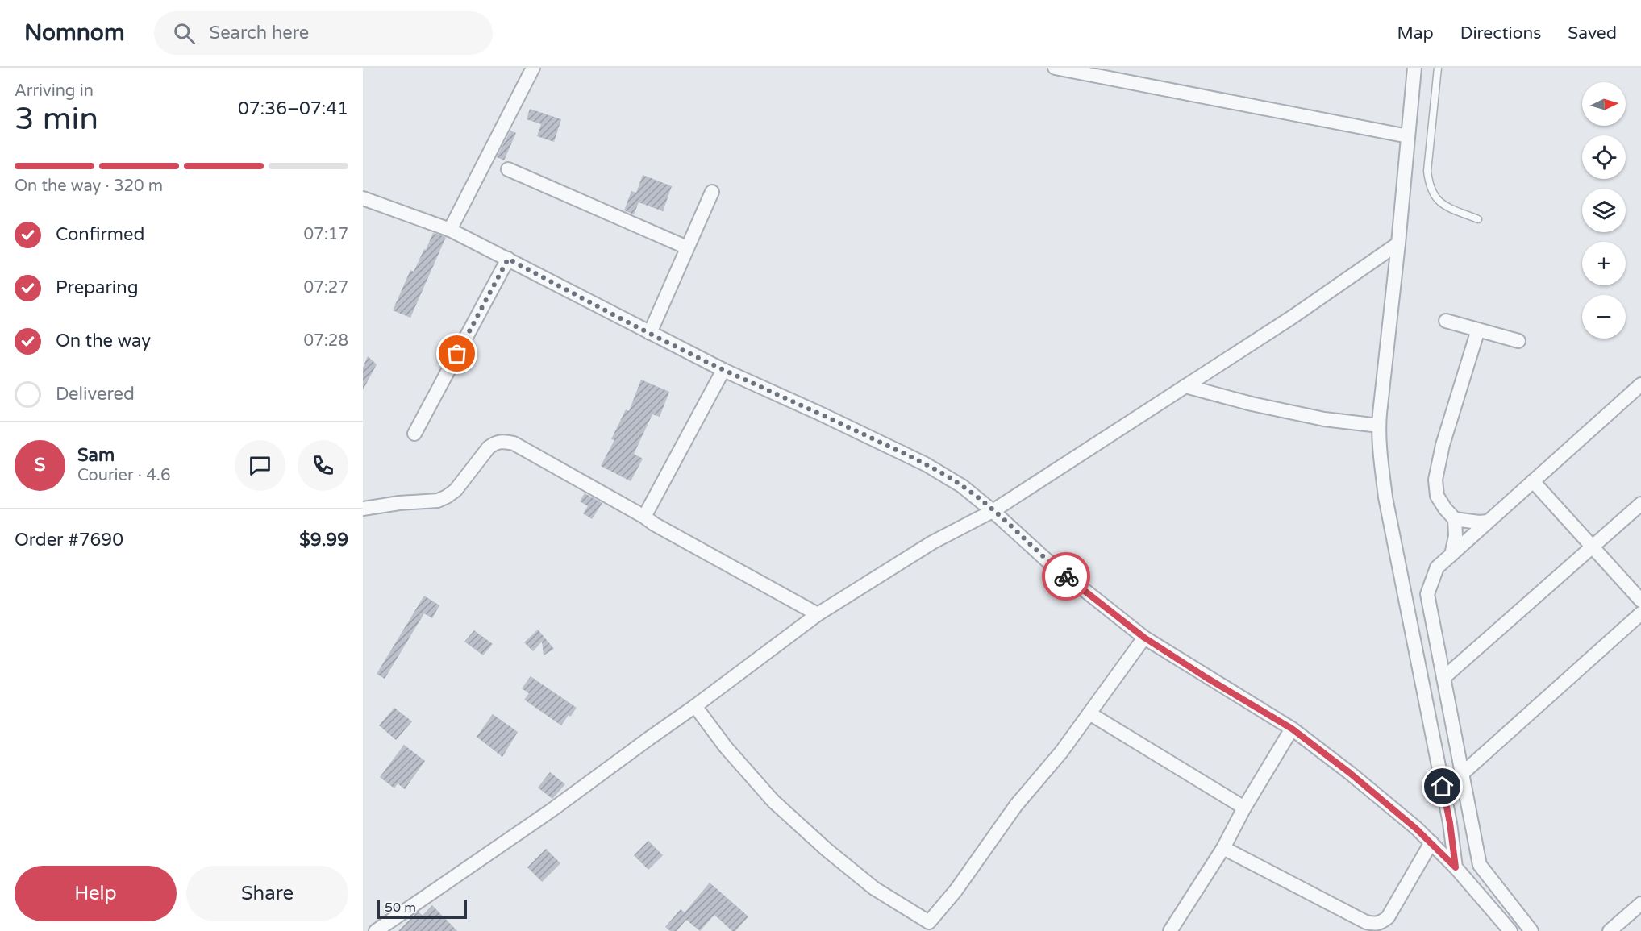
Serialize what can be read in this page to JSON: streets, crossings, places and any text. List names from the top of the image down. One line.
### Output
{"scale_bar":"50 m","north":"right","page":{"header":"Nomnom","search":"Search here","nav":["Map","Directions","Saved"],"heading":["3 min","Arriving in","07:36–07:41"],"panel":["Sam","Courier · 4.6","Order #7690","$9.99"],"map_buttons":["+","−"],"bar":"On the way · 320 m","list":[["Confirmed","07:17"],["Preparing","07:27"],["On the way","07:28"],"Delivered"],"round":"S","buttons":["Help","Share"],"scale":"50 m"}}
